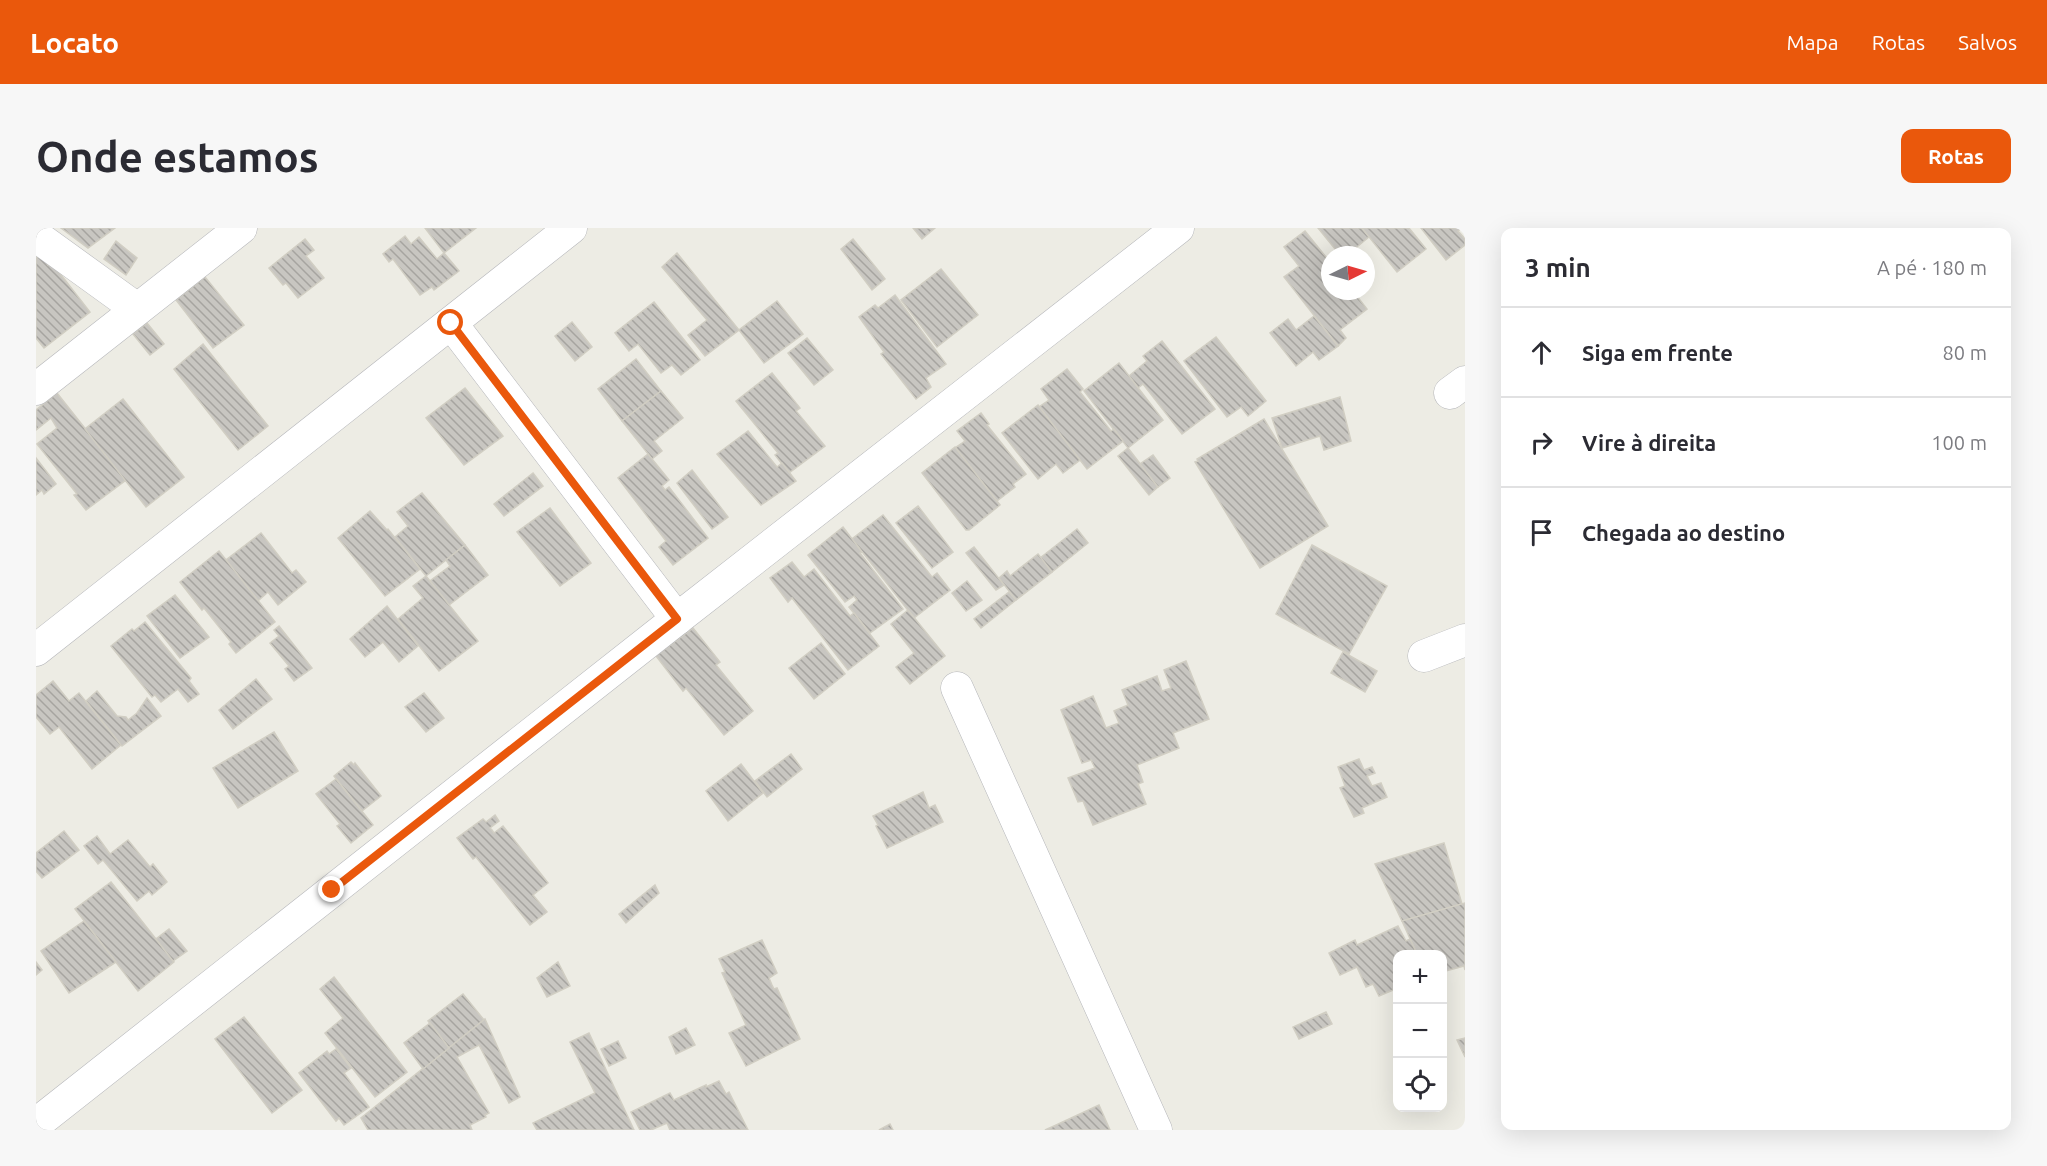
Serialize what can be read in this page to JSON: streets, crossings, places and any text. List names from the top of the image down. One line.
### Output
{"north":"right","page":{"header":"Locato","nav":["Mapa","Rotas","Salvos"],"buttons":"Rotas","title":"Onde estamos","heading":["3 min","A pé · 180 m"],"list":[["Siga em frente","80 m"],["Vire à direita","100 m"],"Chegada ao destino"],"map_buttons":["+","−"]}}
